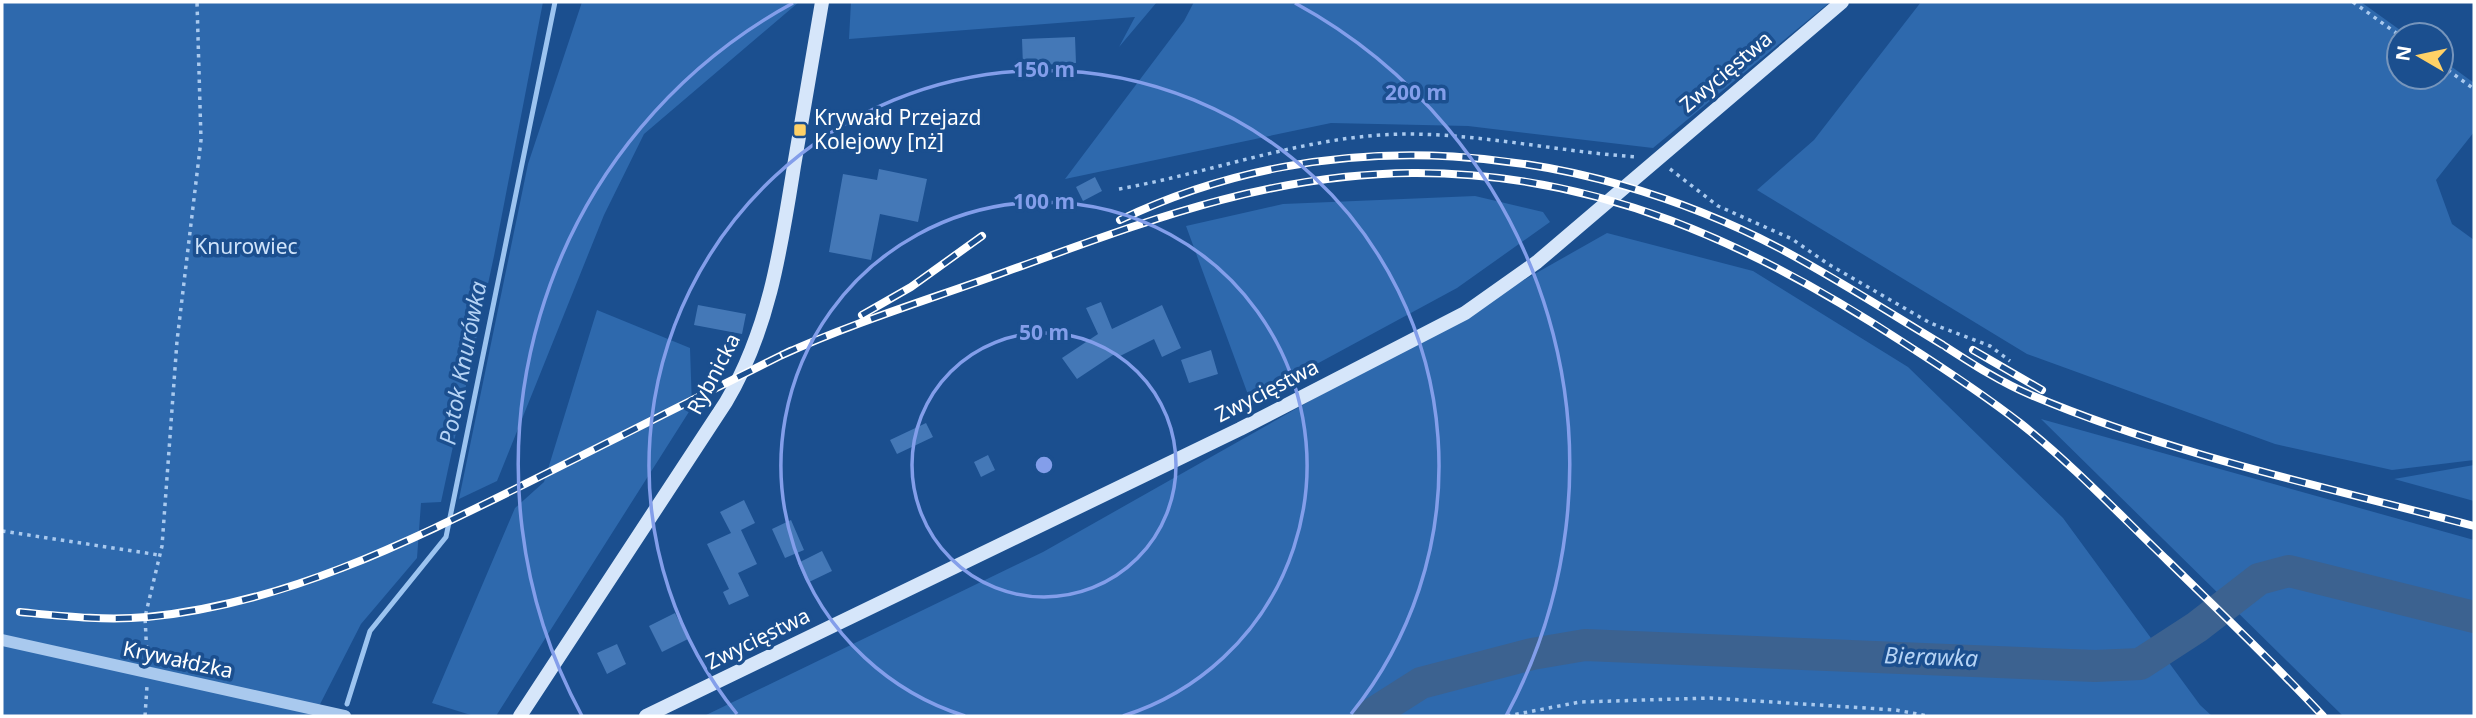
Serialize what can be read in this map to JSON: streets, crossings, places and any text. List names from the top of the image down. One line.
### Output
{"streets":{"main road":["Zwycięstwa","Rybnicka"],"street":["Krywałdzka"]},"water":["Potok Knurówka","Bierawka"],"parks":["Knurowiec"],"places":{"transit":["Krywałd Przejazd Kolejowy [nż]"]},"north":"left","rings":["150 m","200 m","100 m","50 m"]}
